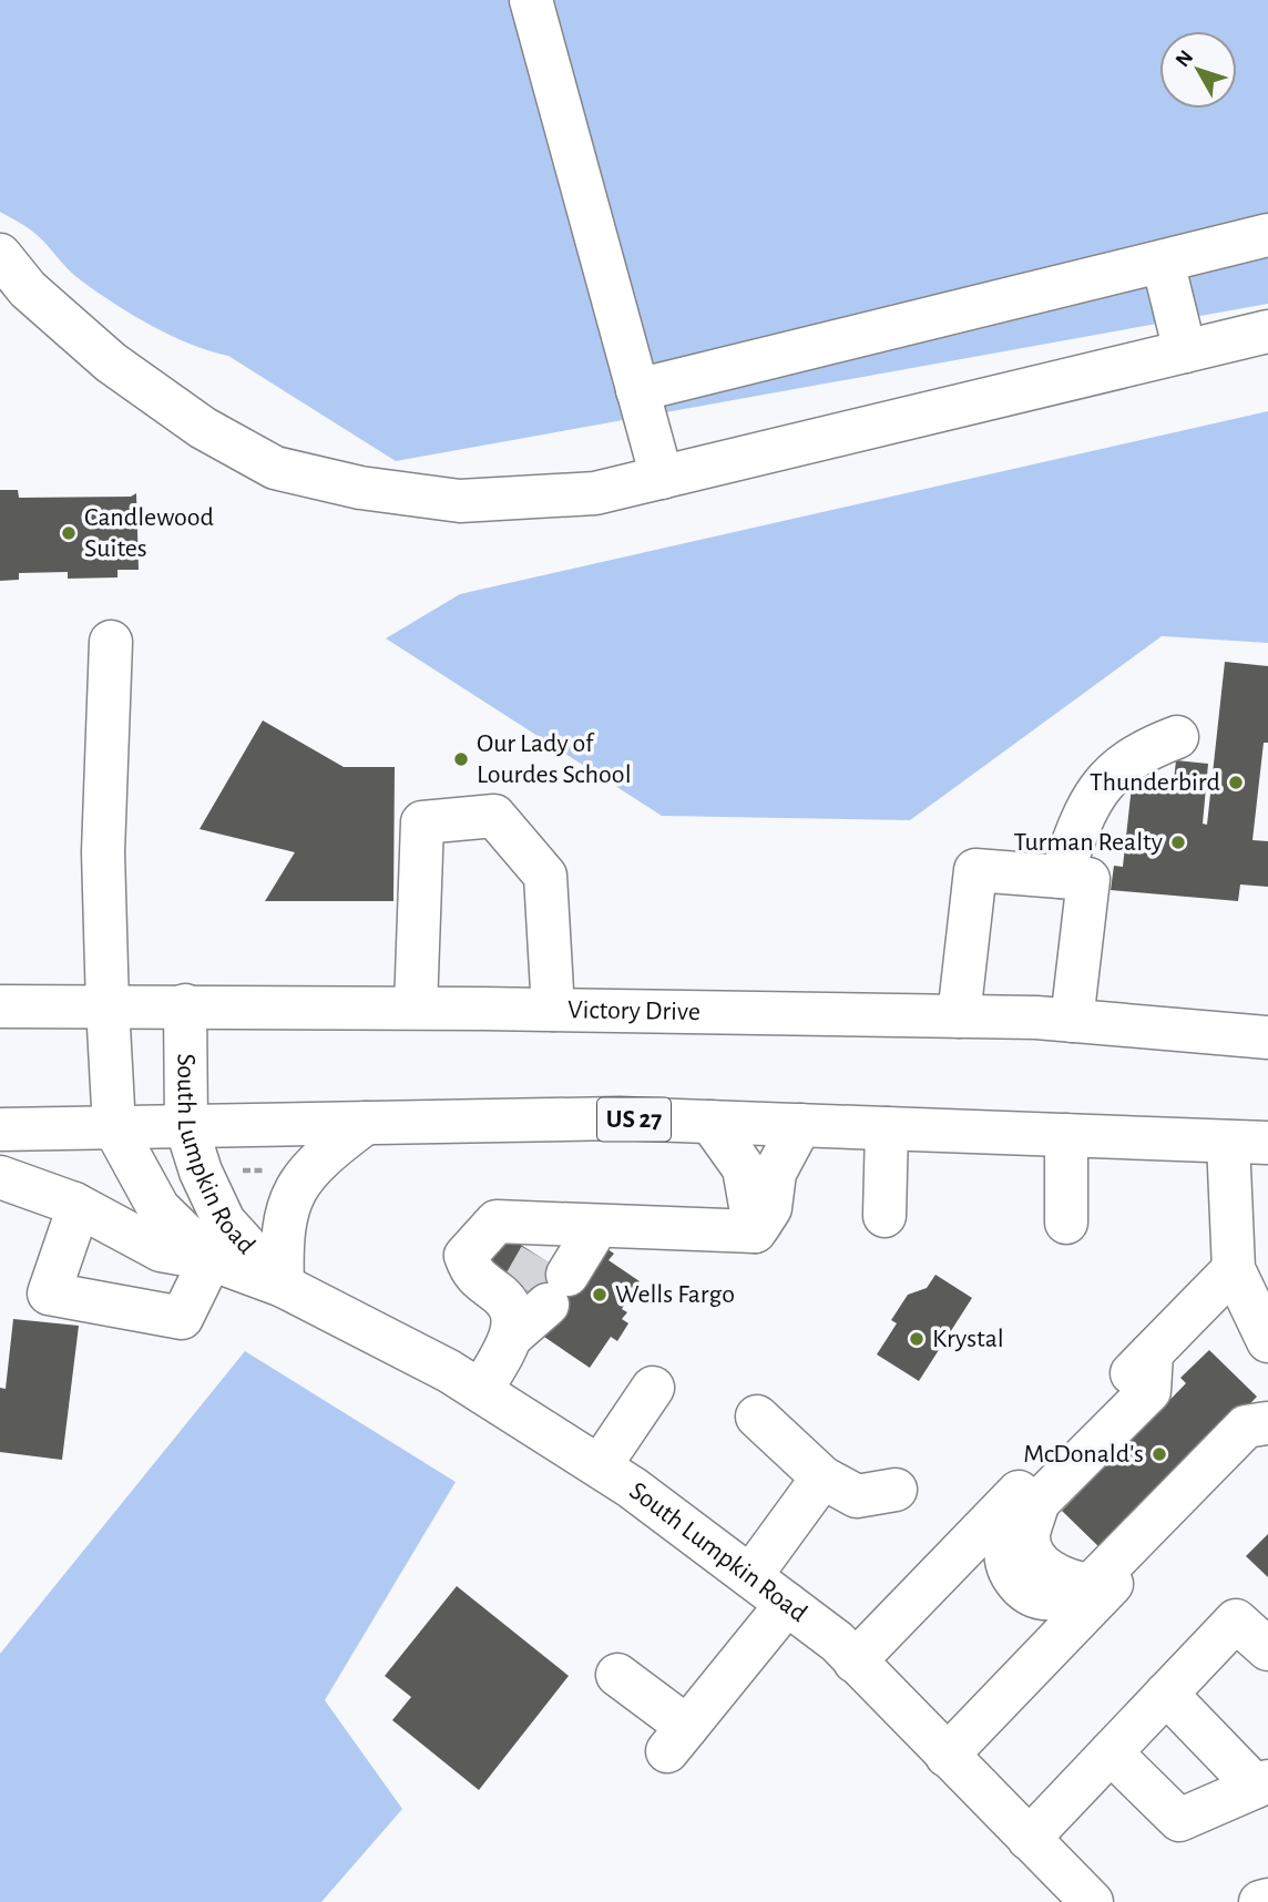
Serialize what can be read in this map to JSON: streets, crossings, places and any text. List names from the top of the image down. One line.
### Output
{"streets":{"main road":["Victory Drive","US 27","South Lumpkin Road"]},"crossings":[["Victory Drive","South Lumpkin Road"],["US 27","South Lumpkin Road"]],"places":["Candlewood Suites","Our Lady of Lourdes School","Thunderbird","Turman Realty","Wells Fargo","Krystal","McDonald's"],"north":"top left"}
